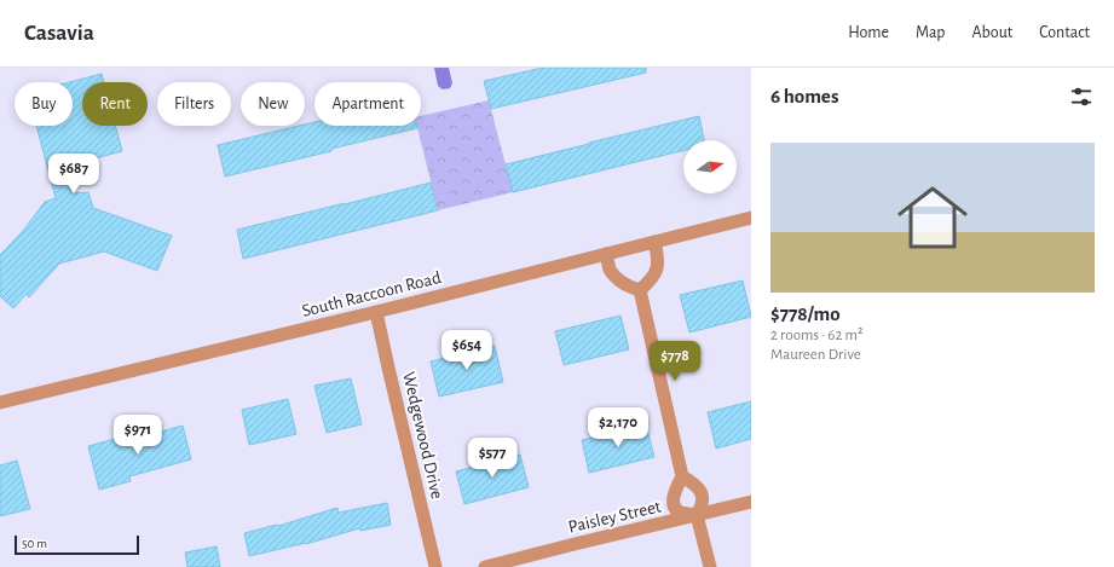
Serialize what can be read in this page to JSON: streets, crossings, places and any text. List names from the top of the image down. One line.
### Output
{"streets":{"street":["South Raccoon Road","Wedgewood Drive","Paisley Street"]},"crossings":[["South Raccoon Road","Wedgewood Drive"]],"scale_bar":"50 m","north":"right","page":{"header":"Casavia","nav":["Home","Map","About","Contact"],"heading":"6 homes","chip":["Buy","Rent","Filters","New","Apartment"],"list":[{"name":"$778/mo","note":"2 rooms · 62 m² · Maureen Drive"}],"price":["$687","$654","$778","$2,170","$971","$577"],"scale":"50 m"}}
